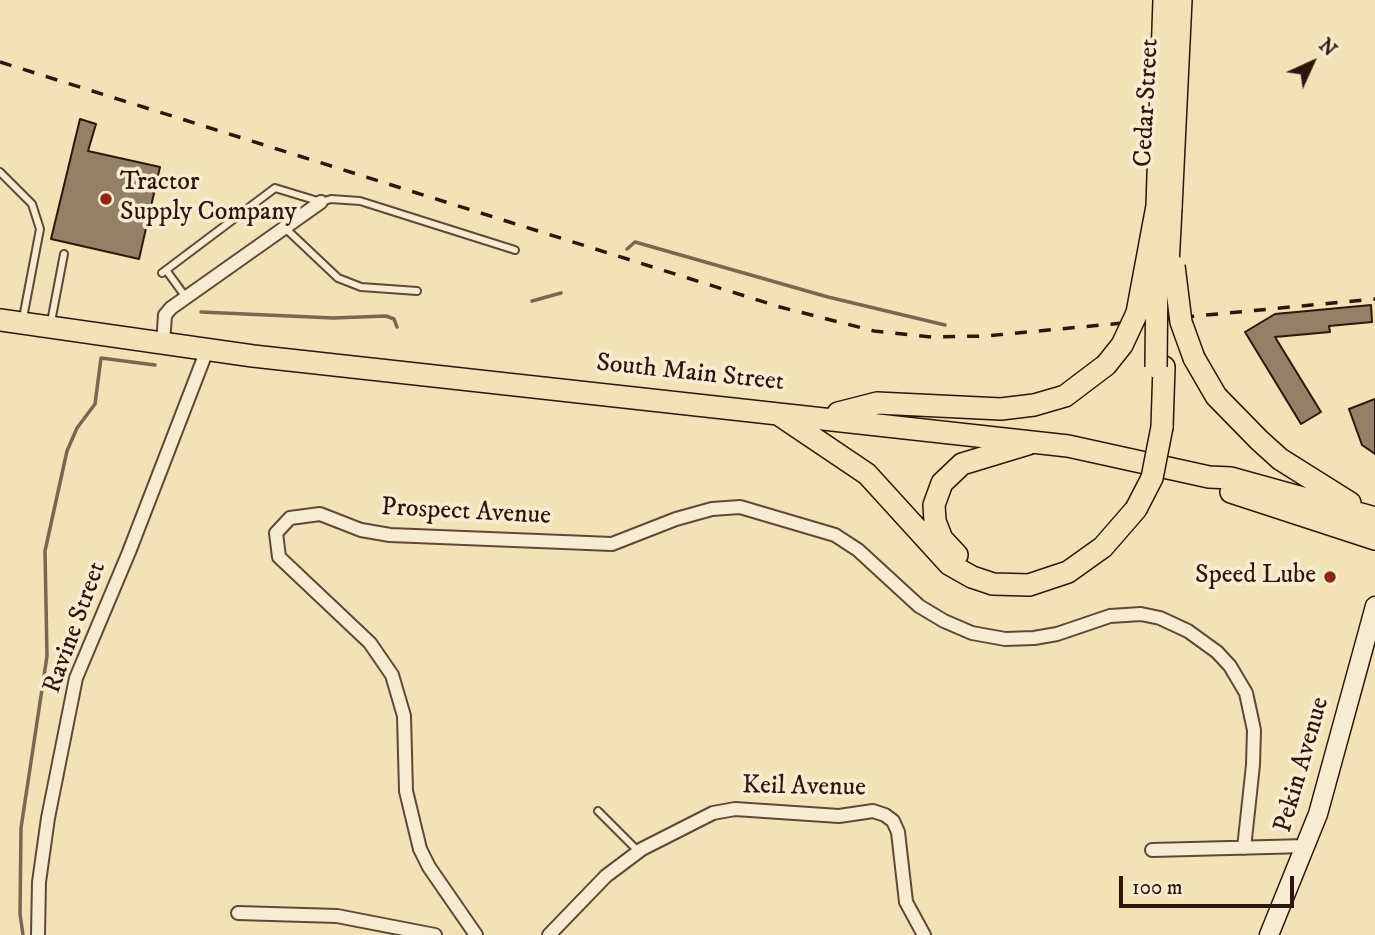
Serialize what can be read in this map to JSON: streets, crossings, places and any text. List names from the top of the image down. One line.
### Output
{"streets":{"main road":["Cedar Street","South Main Street"],"street":["Prospect Avenue","Ravine Street","Pekin Avenue","Keil Avenue"]},"crossings":[["South Main Street","Ravine Street"]],"places":["Tractor Supply Company","Speed Lube"],"scale_bar":"100 m","north":"top right"}
